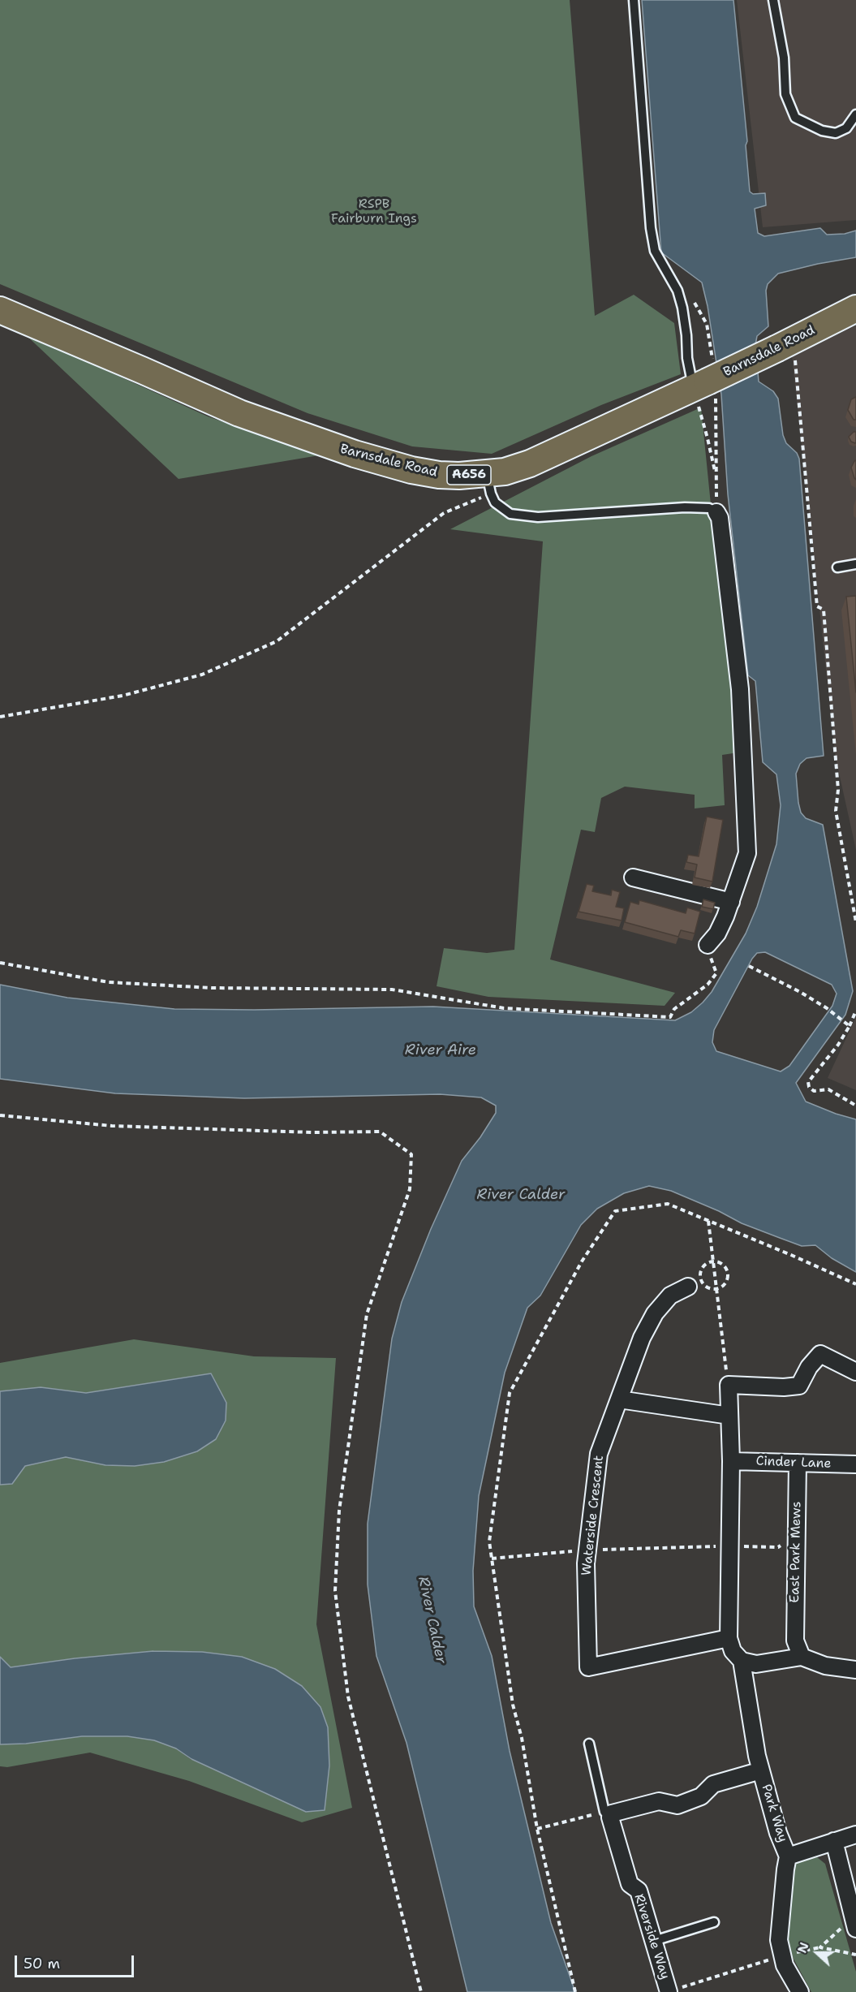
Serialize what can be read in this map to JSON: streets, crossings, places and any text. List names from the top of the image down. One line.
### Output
{"streets":{"main road":["Barnsdale Road","A656"],"street":["Cinder Lane","Waterside Crescent","East Park Mews","Park Way","Riverside Way"]},"crossings":[["Cinder Lane","East Park Mews"],["Cinder Lane","Park Way"],["Waterside Crescent","Park Way"]],"water":["River Aire","River Calder"],"parks":["RSPB Fairburn Ings"],"scale_bar":"50 m","north":"left"}
